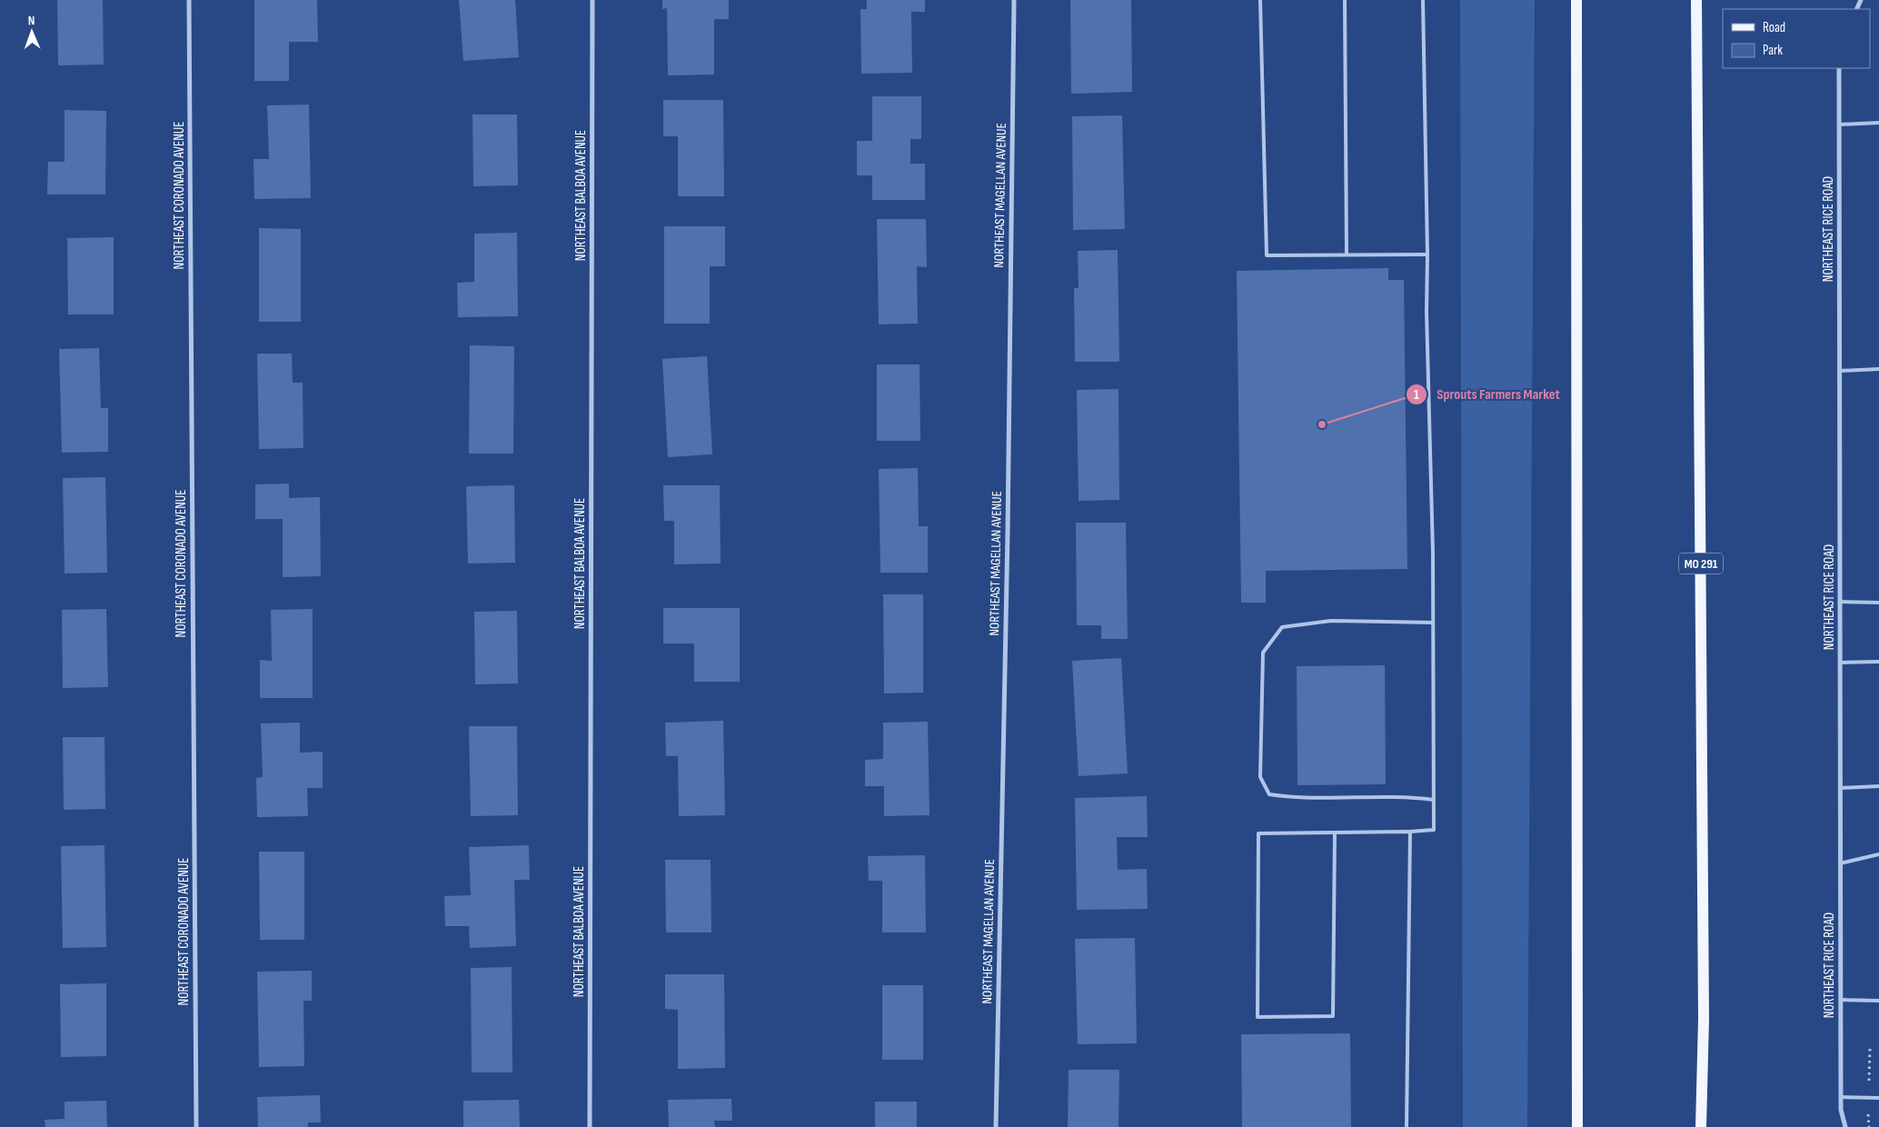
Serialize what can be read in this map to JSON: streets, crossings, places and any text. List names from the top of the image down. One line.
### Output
{"streets":{"main road":["MO 291"],"street":["NORTHEAST CORONADO AVENUE","NORTHEAST BALBOA AVENUE","NORTHEAST MAGELLAN AVENUE","NORTHEAST RICE ROAD"]},"places":["Sprouts Farmers Market"],"legend":["Road","Park"],"north":"top"}
